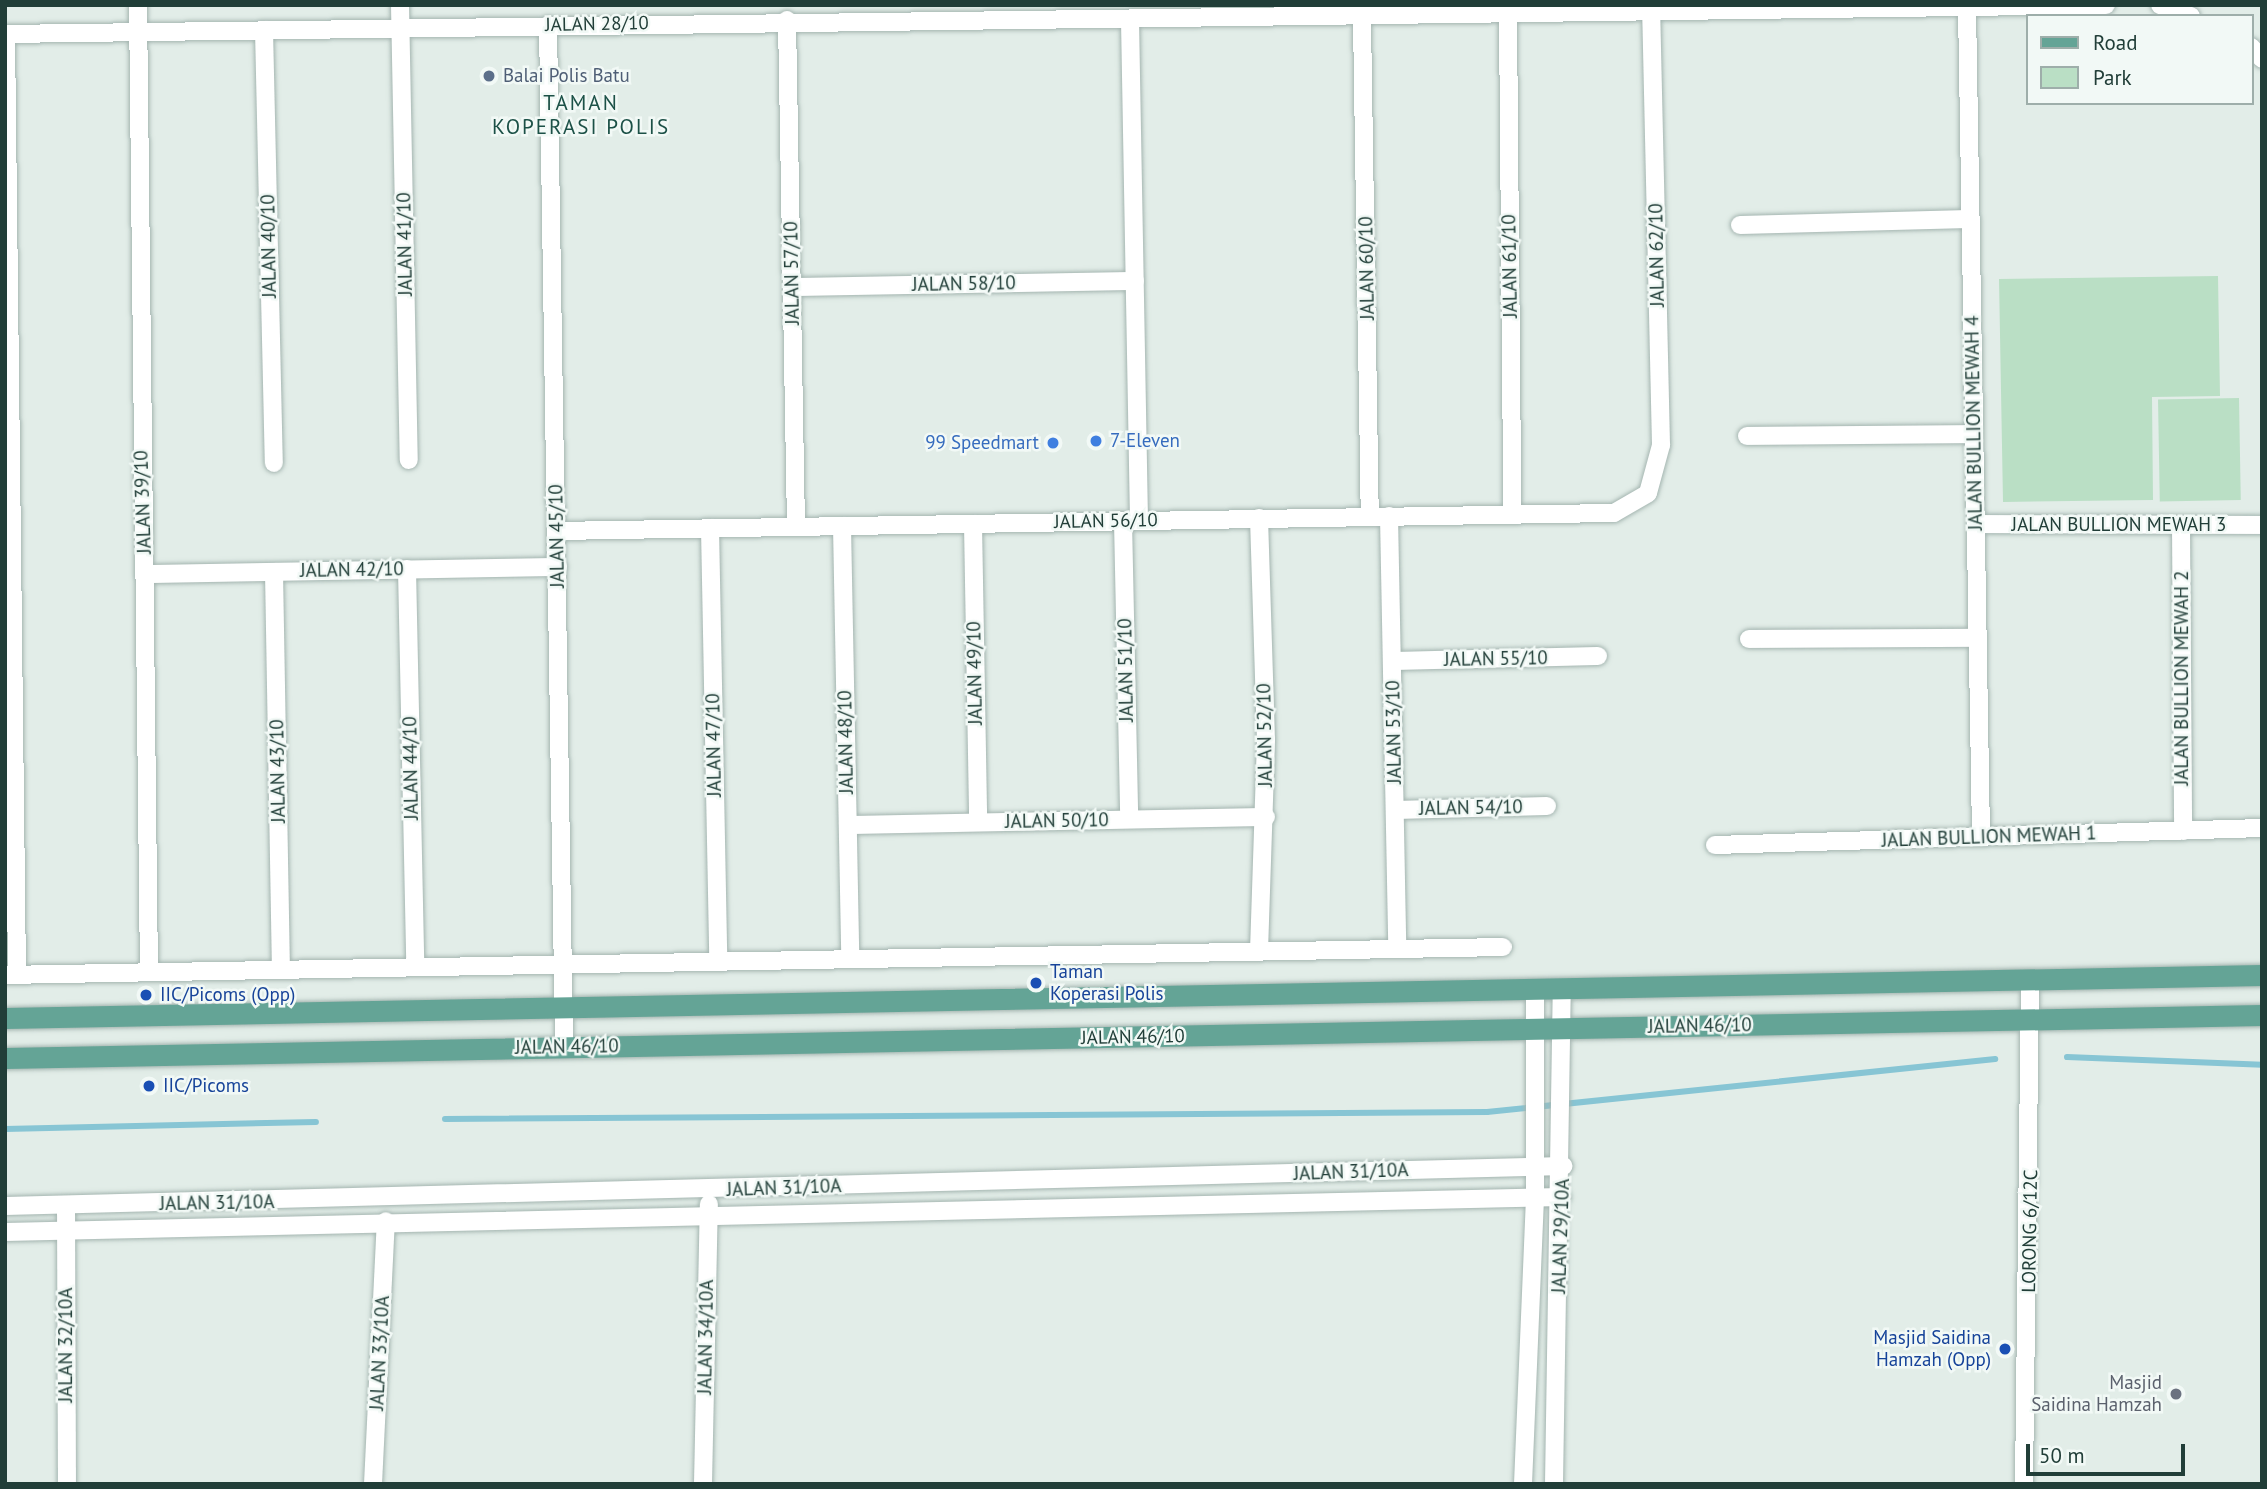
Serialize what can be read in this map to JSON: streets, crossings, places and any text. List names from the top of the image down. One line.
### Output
{"streets":{"main road":["JALAN 46/10"],"street":["JALAN 28/10","JALAN 41/10","JALAN 40/10","JALAN 62/10","JALAN 61/10","JALAN 60/10","JALAN 57/10","JALAN 58/10","JALAN BULLION MEWAH 4","JALAN 39/10","JALAN 56/10","JALAN BULLION MEWAH 3","JALAN 45/10","JALAN 42/10","JALAN 55/10","JALAN 51/10","JALAN 49/10","JALAN BULLION MEWAH 2","JALAN 53/10","JALAN 52/10","JALAN 48/10","JALAN 47/10","JALAN 44/10","JALAN 43/10","JALAN 54/10","JALAN 50/10","JALAN BULLION MEWAH 1","JALAN 31/10A","LORONG 6/12C","JALAN 29/10A","JALAN 34/10A","JALAN 32/10A","JALAN 33/10A"]},"crossings":[["JALAN 28/10","JALAN 41/10"],["JALAN 28/10","JALAN 40/10"],["JALAN 28/10","JALAN 62/10"],["JALAN 28/10","JALAN 61/10"],["JALAN 28/10","JALAN 60/10"],["JALAN 28/10","JALAN 57/10"],["JALAN 28/10","JALAN BULLION MEWAH 4"],["JALAN 28/10","JALAN 39/10"],["JALAN 28/10","JALAN 45/10"],["JALAN 62/10","JALAN 56/10"],["JALAN 61/10","JALAN 56/10"],["JALAN 60/10","JALAN 56/10"],["JALAN 57/10","JALAN 58/10"],["JALAN 57/10","JALAN 56/10"],["JALAN BULLION MEWAH 4","JALAN BULLION MEWAH 3"],["JALAN BULLION MEWAH 4","JALAN BULLION MEWAH 1"],["JALAN 39/10","JALAN 42/10"],["JALAN 56/10","JALAN 45/10"],["JALAN 56/10","JALAN 51/10"],["JALAN 56/10","JALAN 49/10"],["JALAN 56/10","JALAN 53/10"],["JALAN 56/10","JALAN 52/10"],["JALAN 56/10","JALAN 48/10"],["JALAN 56/10","JALAN 47/10"],["JALAN BULLION MEWAH 3","JALAN BULLION MEWAH 2"],["JALAN 45/10","JALAN 42/10"],["JALAN 45/10","JALAN 46/10"],["JALAN 42/10","JALAN 44/10"],["JALAN 42/10","JALAN 43/10"],["JALAN 55/10","JALAN 53/10"],["JALAN 51/10","JALAN 50/10"],["JALAN 49/10","JALAN 50/10"],["JALAN BULLION MEWAH 2","JALAN BULLION MEWAH 1"],["JALAN 53/10","JALAN 54/10"],["JALAN 52/10","JALAN 50/10"],["JALAN 48/10","JALAN 50/10"],["JALAN 46/10","LORONG 6/12C"],["JALAN 46/10","JALAN 29/10A"],["JALAN 31/10A","JALAN 29/10A"],["JALAN 31/10A","JALAN 34/10A"],["JALAN 31/10A","JALAN 32/10A"],["JALAN 31/10A","JALAN 33/10A"]],"districts":["TAMAN KOPERASI POLIS"],"places":["Balai Polis Batu","7-Eleven","99 Speedmart","Taman Koperasi Polis","IIC/Picoms (Opp)","IIC/Picoms","Masjid Saidina Hamzah (Opp)","Masjid Saidina Hamzah"],"legend":["Road","Park"],"scale_bar":"50 m"}
